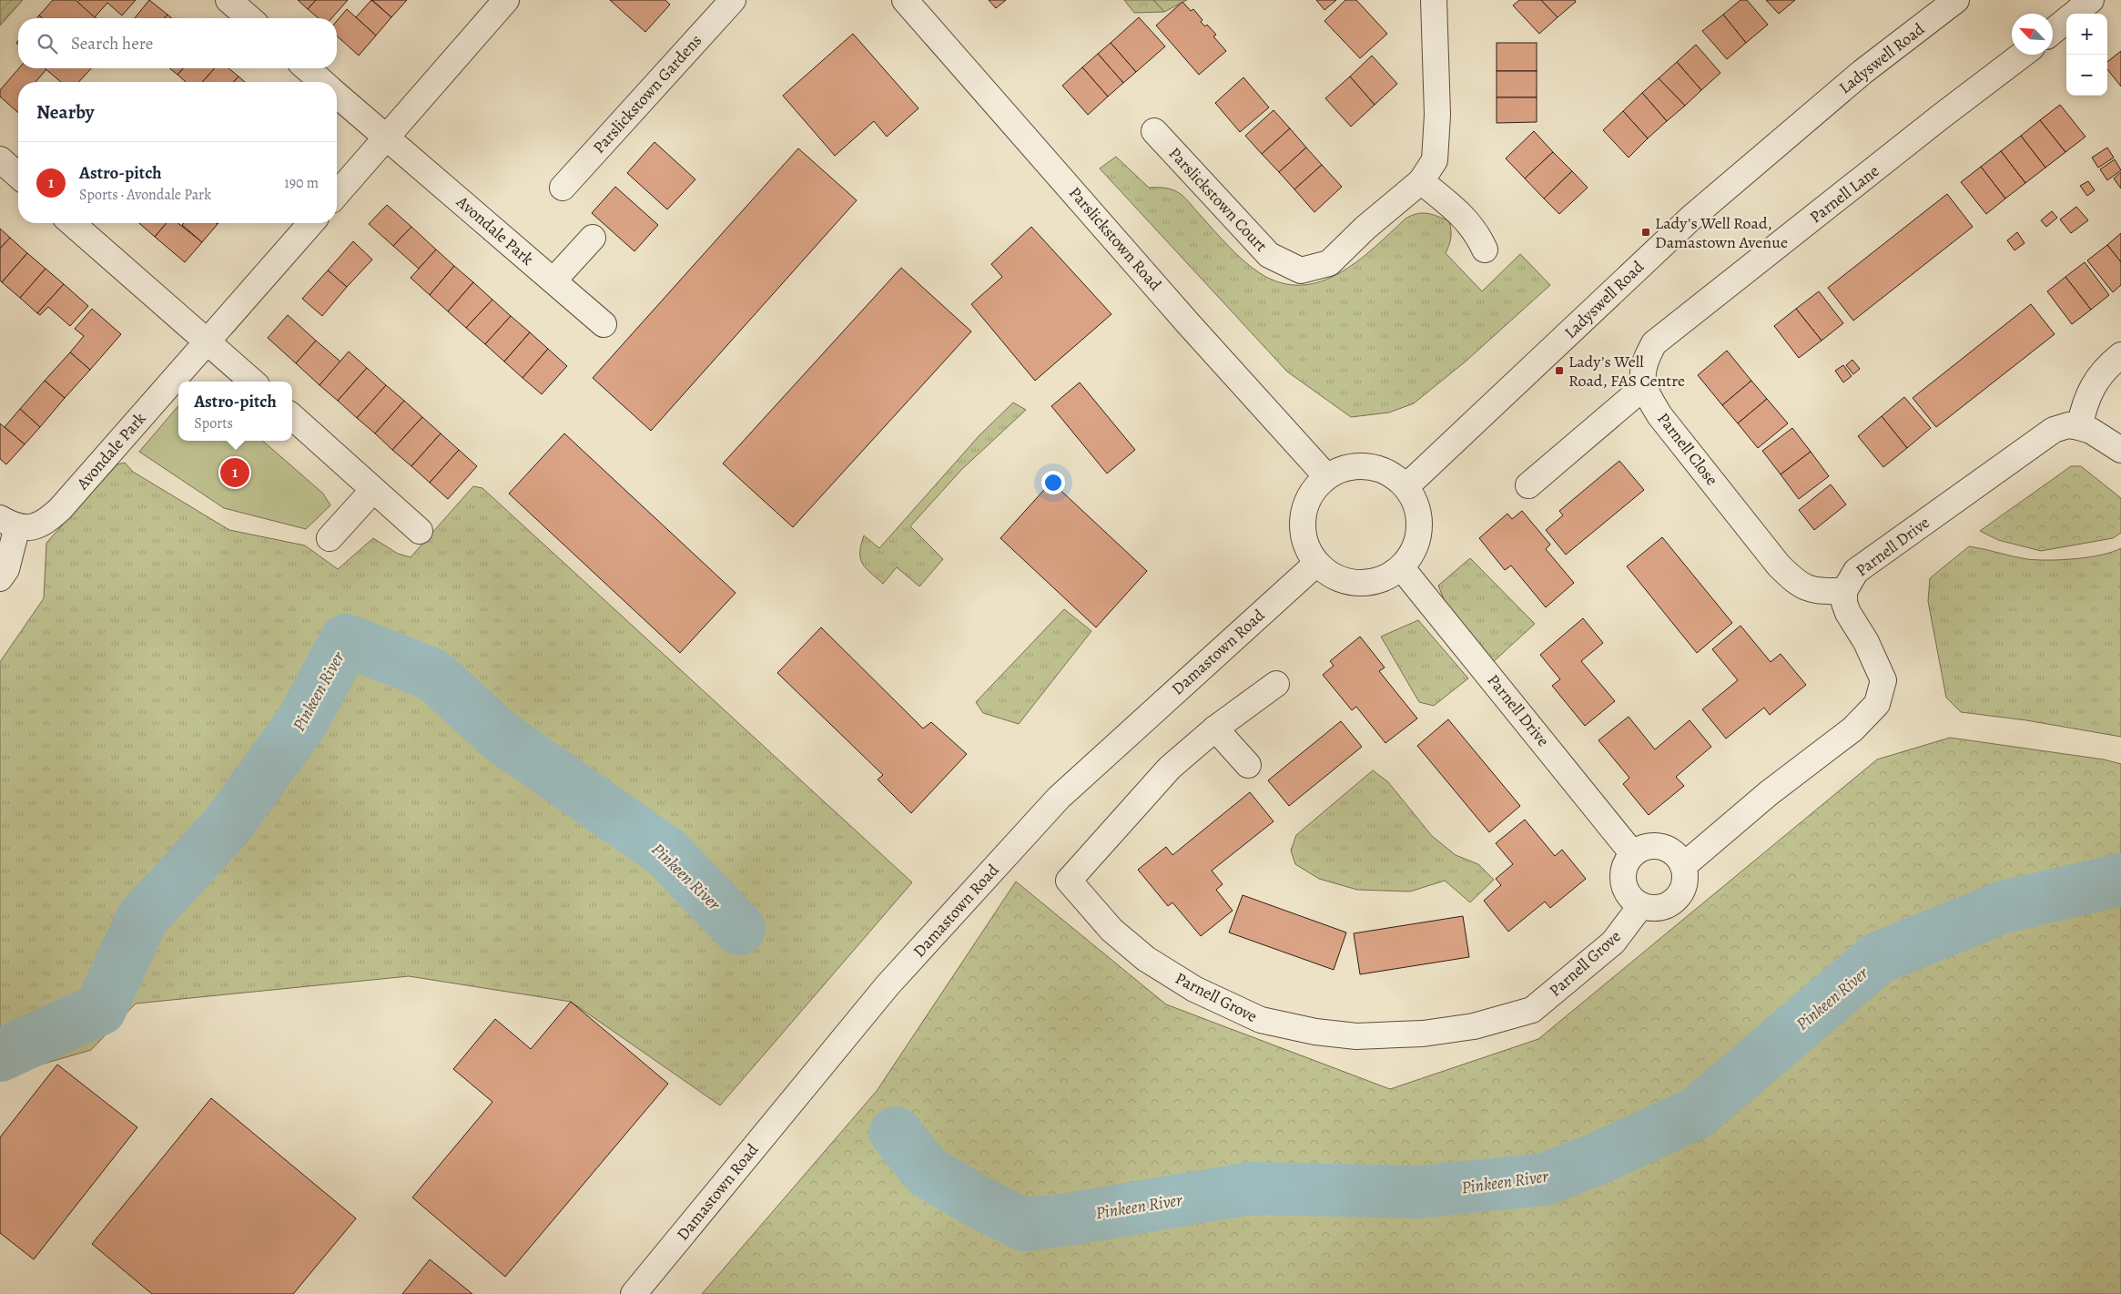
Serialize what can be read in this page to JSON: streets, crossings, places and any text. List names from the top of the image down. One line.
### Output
{"streets":{"street":["Ladyswell Road","Parslickstown Gardens","Parnell Lane","Parslickstown Court","Avondale Park","Parslickstown Road","Parnell Close","Parnell Drive","Damastown Road","Parnell Grove"]},"crossings":[["Ladyswell Road","Parslickstown Road"],["Ladyswell Road","Parnell Drive"],["Ladyswell Road","Damastown Road"],["Parnell Lane","Parnell Close"],["Parslickstown Road","Parnell Drive"],["Parslickstown Road","Damastown Road"],["Parnell Close","Parnell Drive"],["Parnell Drive","Damastown Road"],["Parnell Drive","Parnell Grove"]],"water":["Pinkeen River"],"places":{"transit":["Lady’s Well Road, Damastown Avenue","Lady’s Well Road, FAS Centre"]},"north":"top left","page":{"map_buttons":["+","−"],"search":"Search here","heading":"Nearby","list":[{"mark":"1","name":"Astro-pitch","note":"Sports · Avondale Park","value":"190 m"}],"popup":["Astro-pitch","Sports"],"pins":"1"}}
